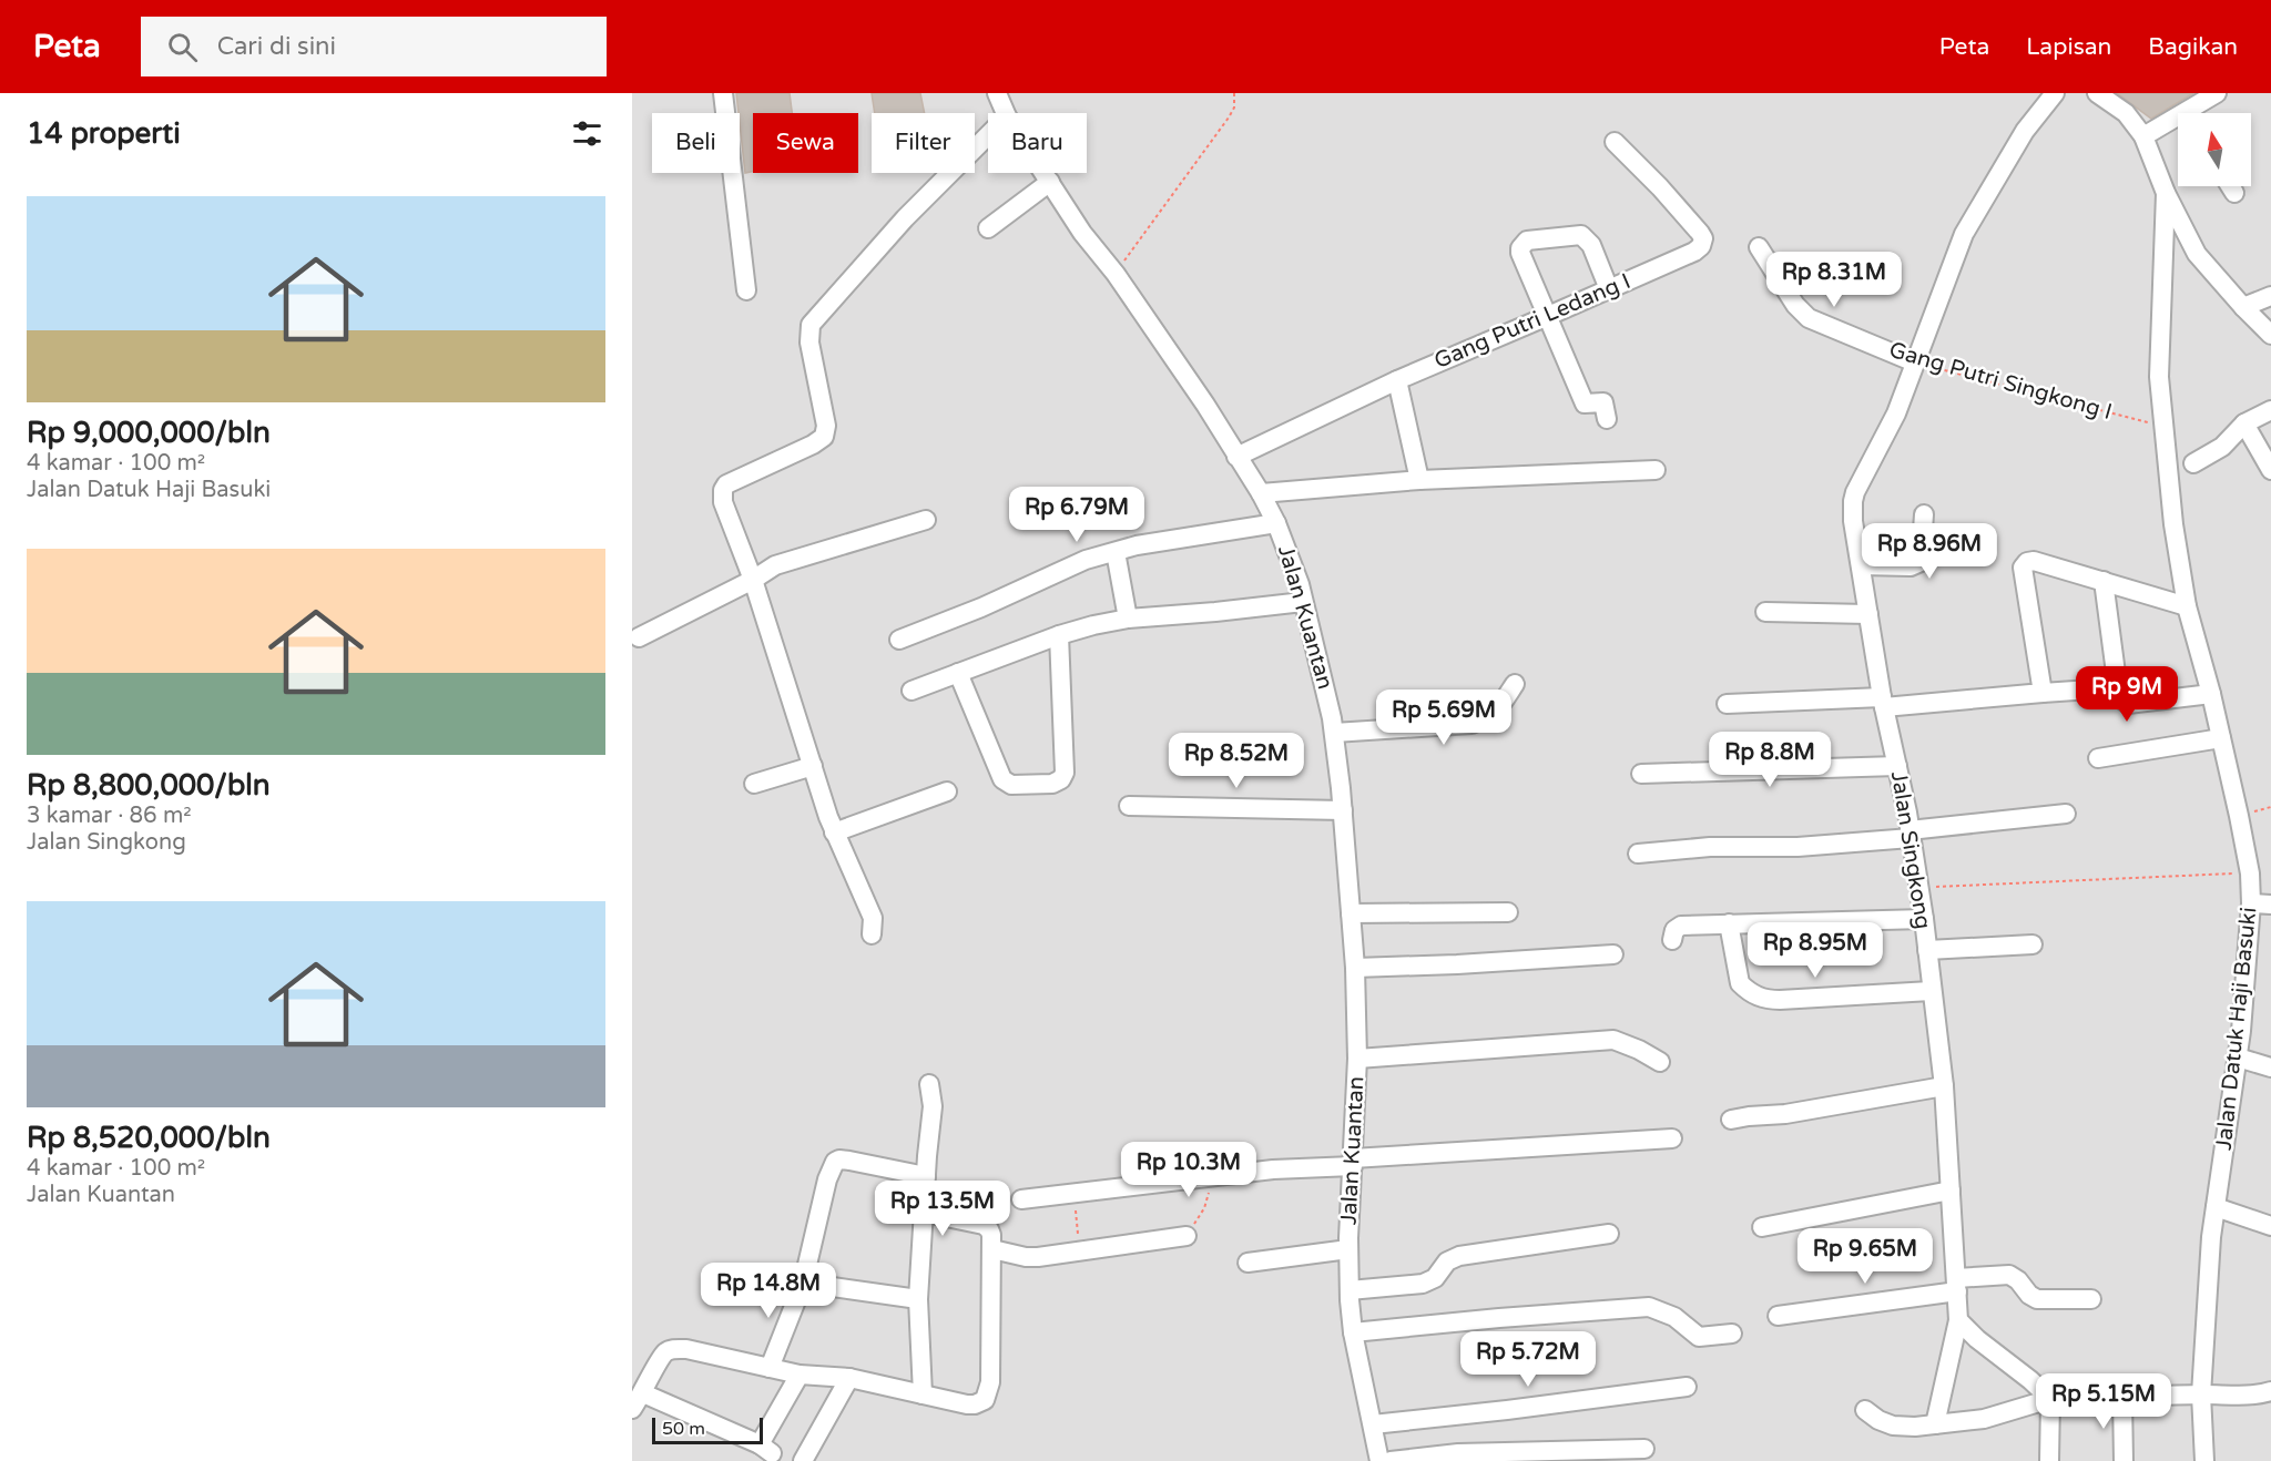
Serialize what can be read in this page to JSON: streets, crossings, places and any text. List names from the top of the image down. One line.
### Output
{"streets":{"street":["Gang Putri Ledang I","Gang Putri Singkong I","Jalan Kuantan","Jalan Singkong","Jalan Datuk Haji Basuki"]},"crossings":[["Gang Putri Ledang I","Jalan Kuantan"],["Gang Putri Singkong I","Jalan Singkong"],["Gang Putri Singkong I","Jalan Datuk Haji Basuki"]],"scale_bar":"50 m","north":"top","page":{"header":"Peta","search":"Cari di sini","nav":["Peta","Lapisan","Bagikan"],"heading":"14 properti","chip":["Beli","Sewa","Filter","Baru"],"list":[{"name":"Rp 9,000,000/bln","note":"4 kamar · 100 m² · Jalan Datuk Haji Basuki"},{"name":"Rp 8,800,000/bln","note":"3 kamar · 86 m² · Jalan Singkong"},{"name":"Rp 8,520,000/bln","note":"4 kamar · 100 m² · Jalan Kuantan"}],"price":["Rp 8.31M","Rp 6.79M","Rp 8.96M","Rp 9M","Rp 5.69M","Rp 8.8M","Rp 8.52M","Rp 8.95M","Rp 10.3M","Rp 13.5M","Rp 9.65M","Rp 14.8M","Rp 5.72M","Rp 5.15M"],"scale":"50 m"}}
